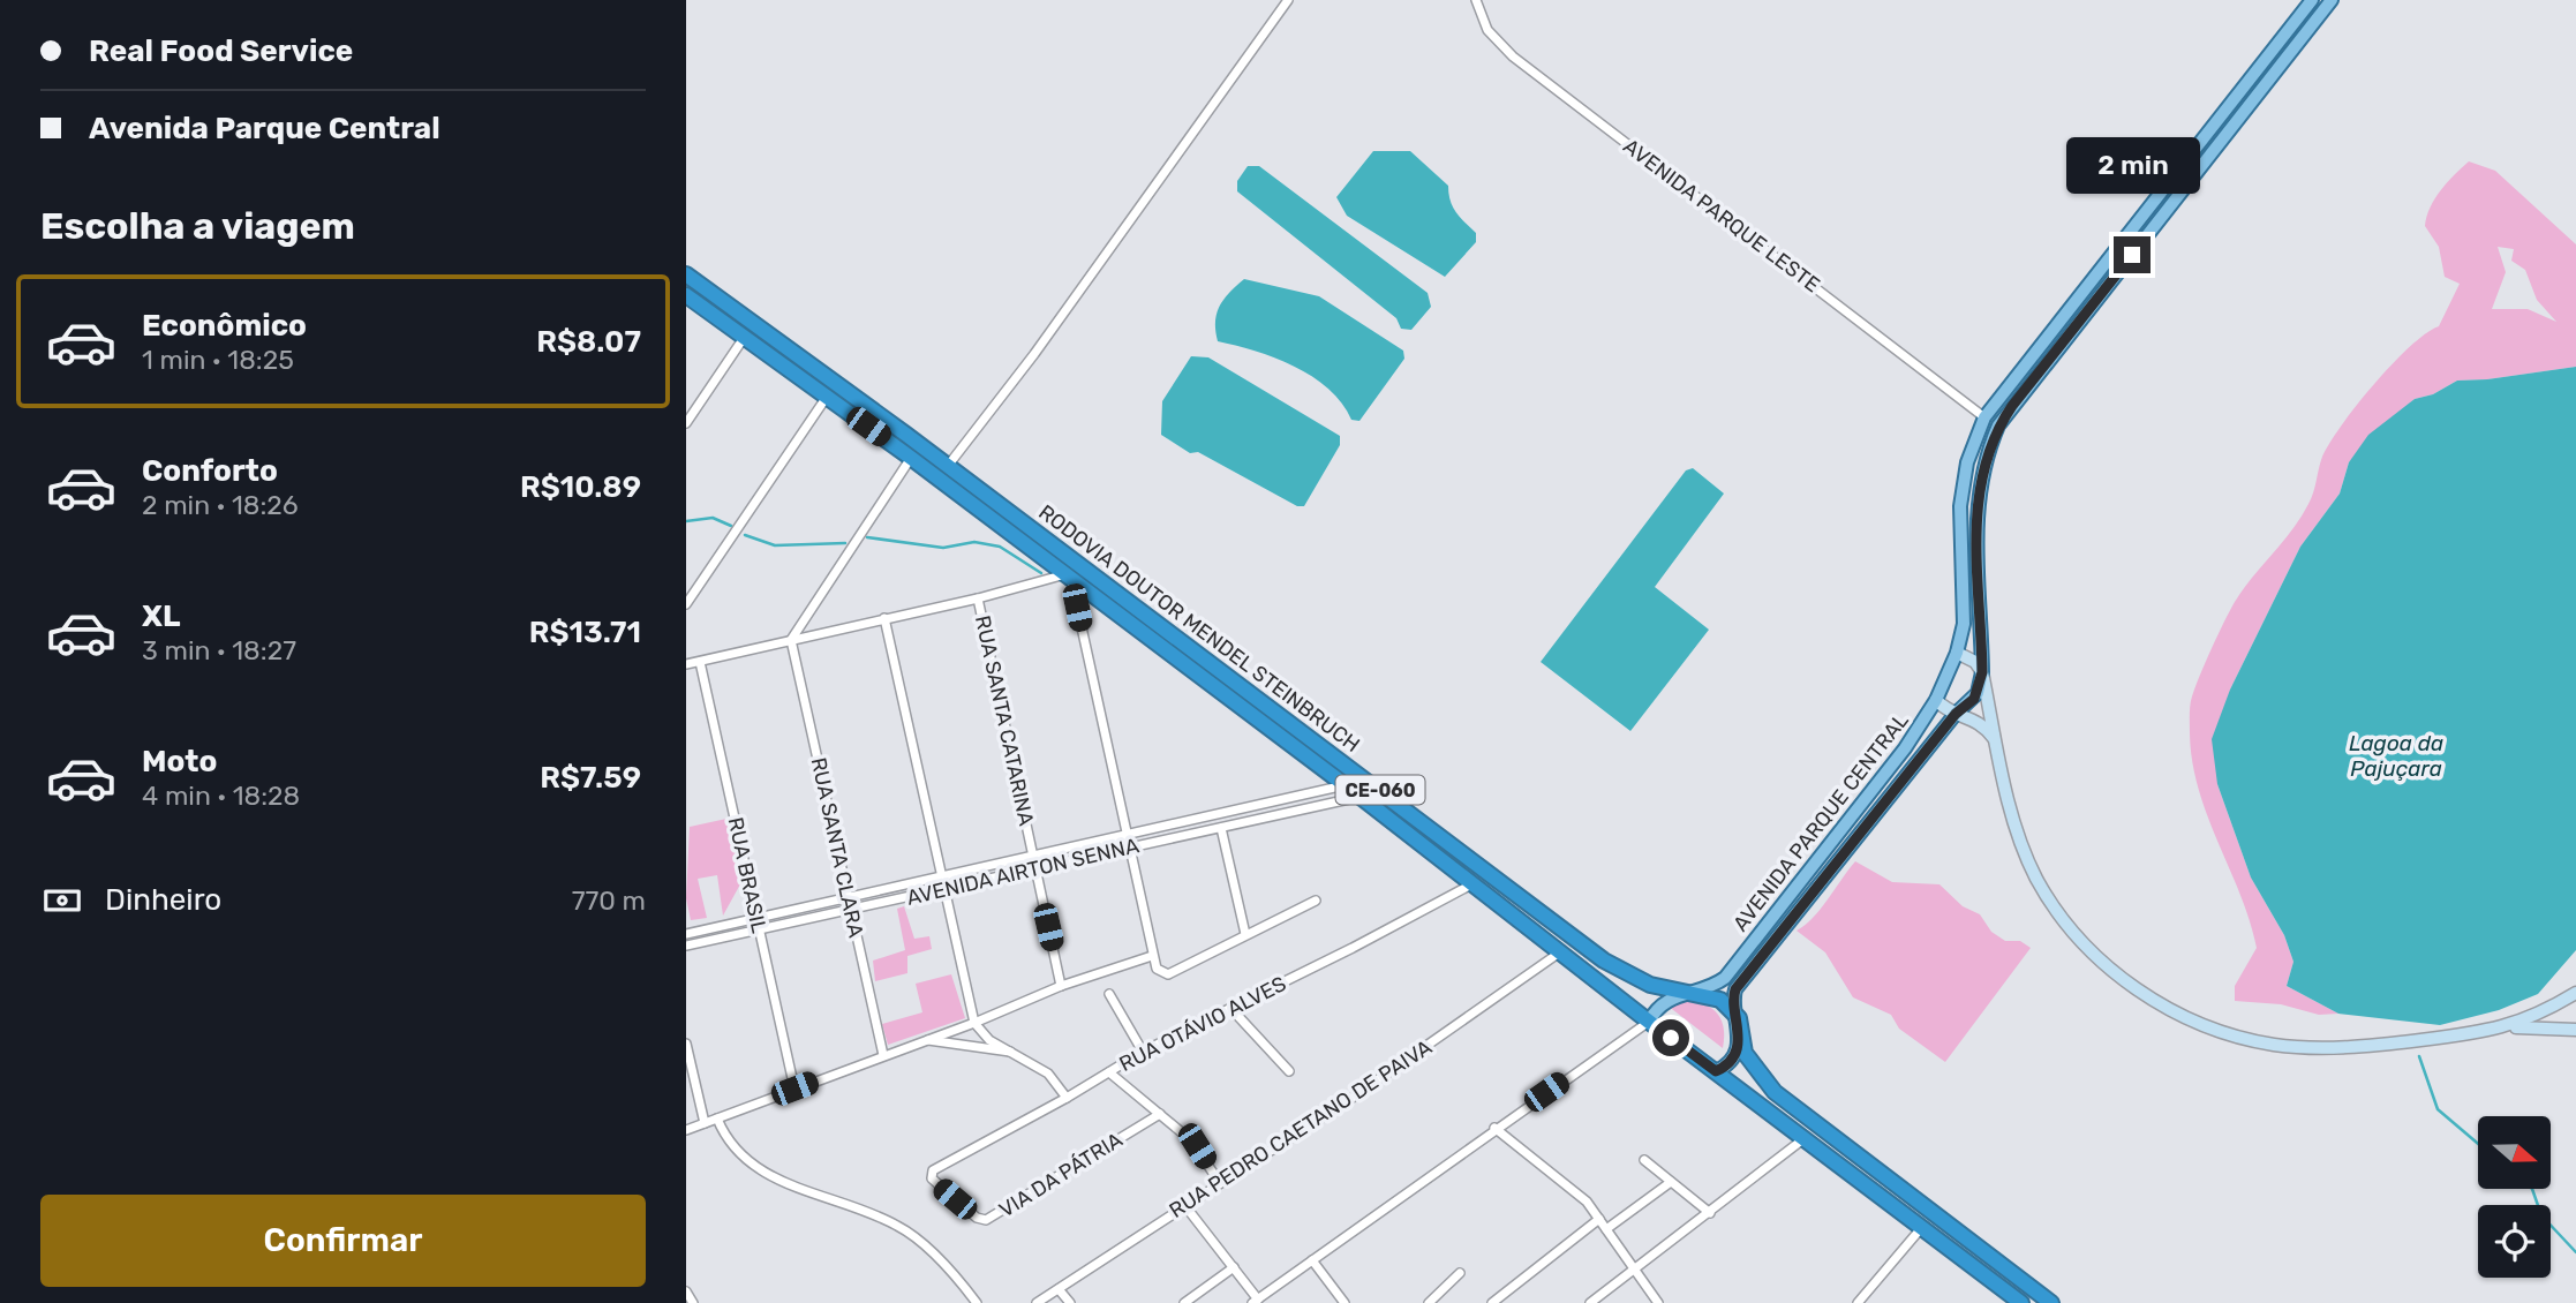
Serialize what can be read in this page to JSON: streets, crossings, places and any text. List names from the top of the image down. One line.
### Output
{"streets":{"highway":["RODOVIA DOUTOR MENDEL STEINBRUCH","CE-060"],"main road":["AVENIDA PARQUE CENTRAL"],"street":["AVENIDA PARQUE LESTE","RUA SANTA CATARINA","RUA SANTA CLARA","AVENIDA AIRTON SENNA","RUA BRASIL","RUA OTÁVIO ALVES","RUA PEDRO CAETANO DE PAIVA","VIA DA PÁTRIA"]},"crossings":[["AVENIDA PARQUE LESTE","AVENIDA PARQUE CENTRAL"],["RODOVIA DOUTOR MENDEL STEINBRUCH","AVENIDA PARQUE CENTRAL"],["RODOVIA DOUTOR MENDEL STEINBRUCH","AVENIDA AIRTON SENNA"],["RODOVIA DOUTOR MENDEL STEINBRUCH","RUA OTÁVIO ALVES"],["RODOVIA DOUTOR MENDEL STEINBRUCH","RUA PEDRO CAETANO DE PAIVA"],["RUA SANTA CATARINA","AVENIDA AIRTON SENNA"],["RUA SANTA CLARA","AVENIDA AIRTON SENNA"],["AVENIDA AIRTON SENNA","RUA BRASIL"],["RUA OTÁVIO ALVES","VIA DA PÁTRIA"]],"water":["Lagoa da Pajuçara"],"north":"right","page":{"banner":["Real Food Service","Avenida Parque Central"],"bubble":"2 min","heading":"Escolha a viagem","list":[{"name":"Econômico","note":"1 min · 18:25","value":"R$8.07"},{"name":"Conforto","note":"2 min · 18:26","value":"R$10.89"},{"name":"XL","note":"3 min · 18:27","value":"R$13.71"},{"name":"Moto","note":"4 min · 18:28","value":"R$7.59"}],"pay":["Dinheiro","770 m"],"buttons":"Confirmar"}}
